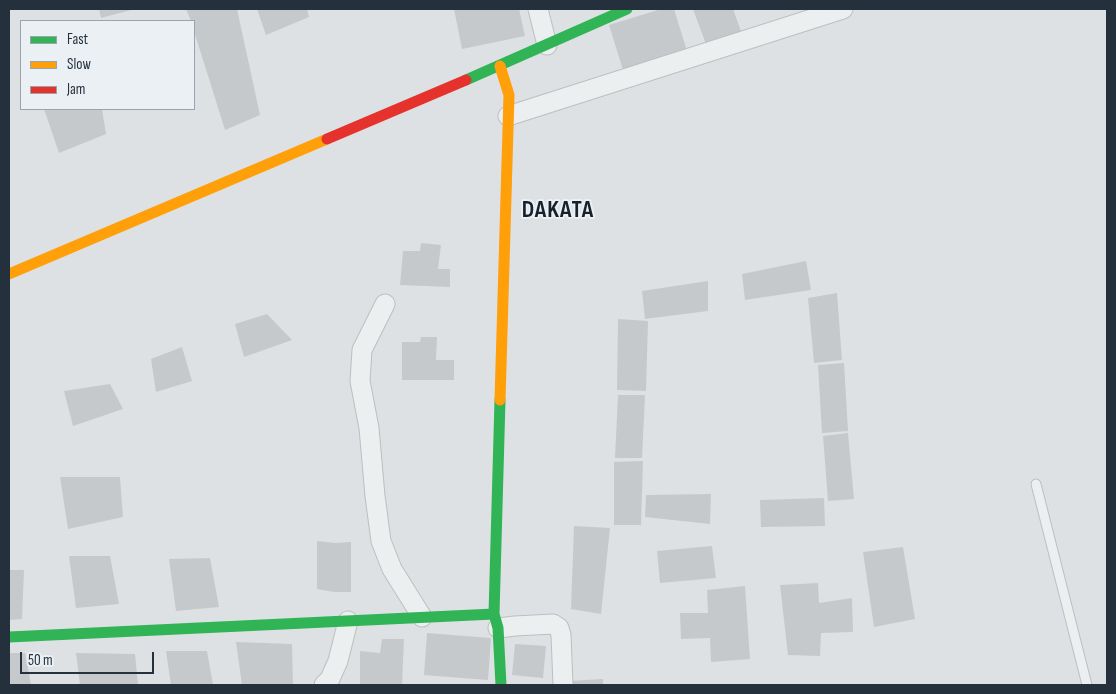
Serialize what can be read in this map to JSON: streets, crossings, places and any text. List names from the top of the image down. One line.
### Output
{"districts":["DAKATA"],"legend":["Fast","Slow","Jam"],"scale_bar":"50 m"}
